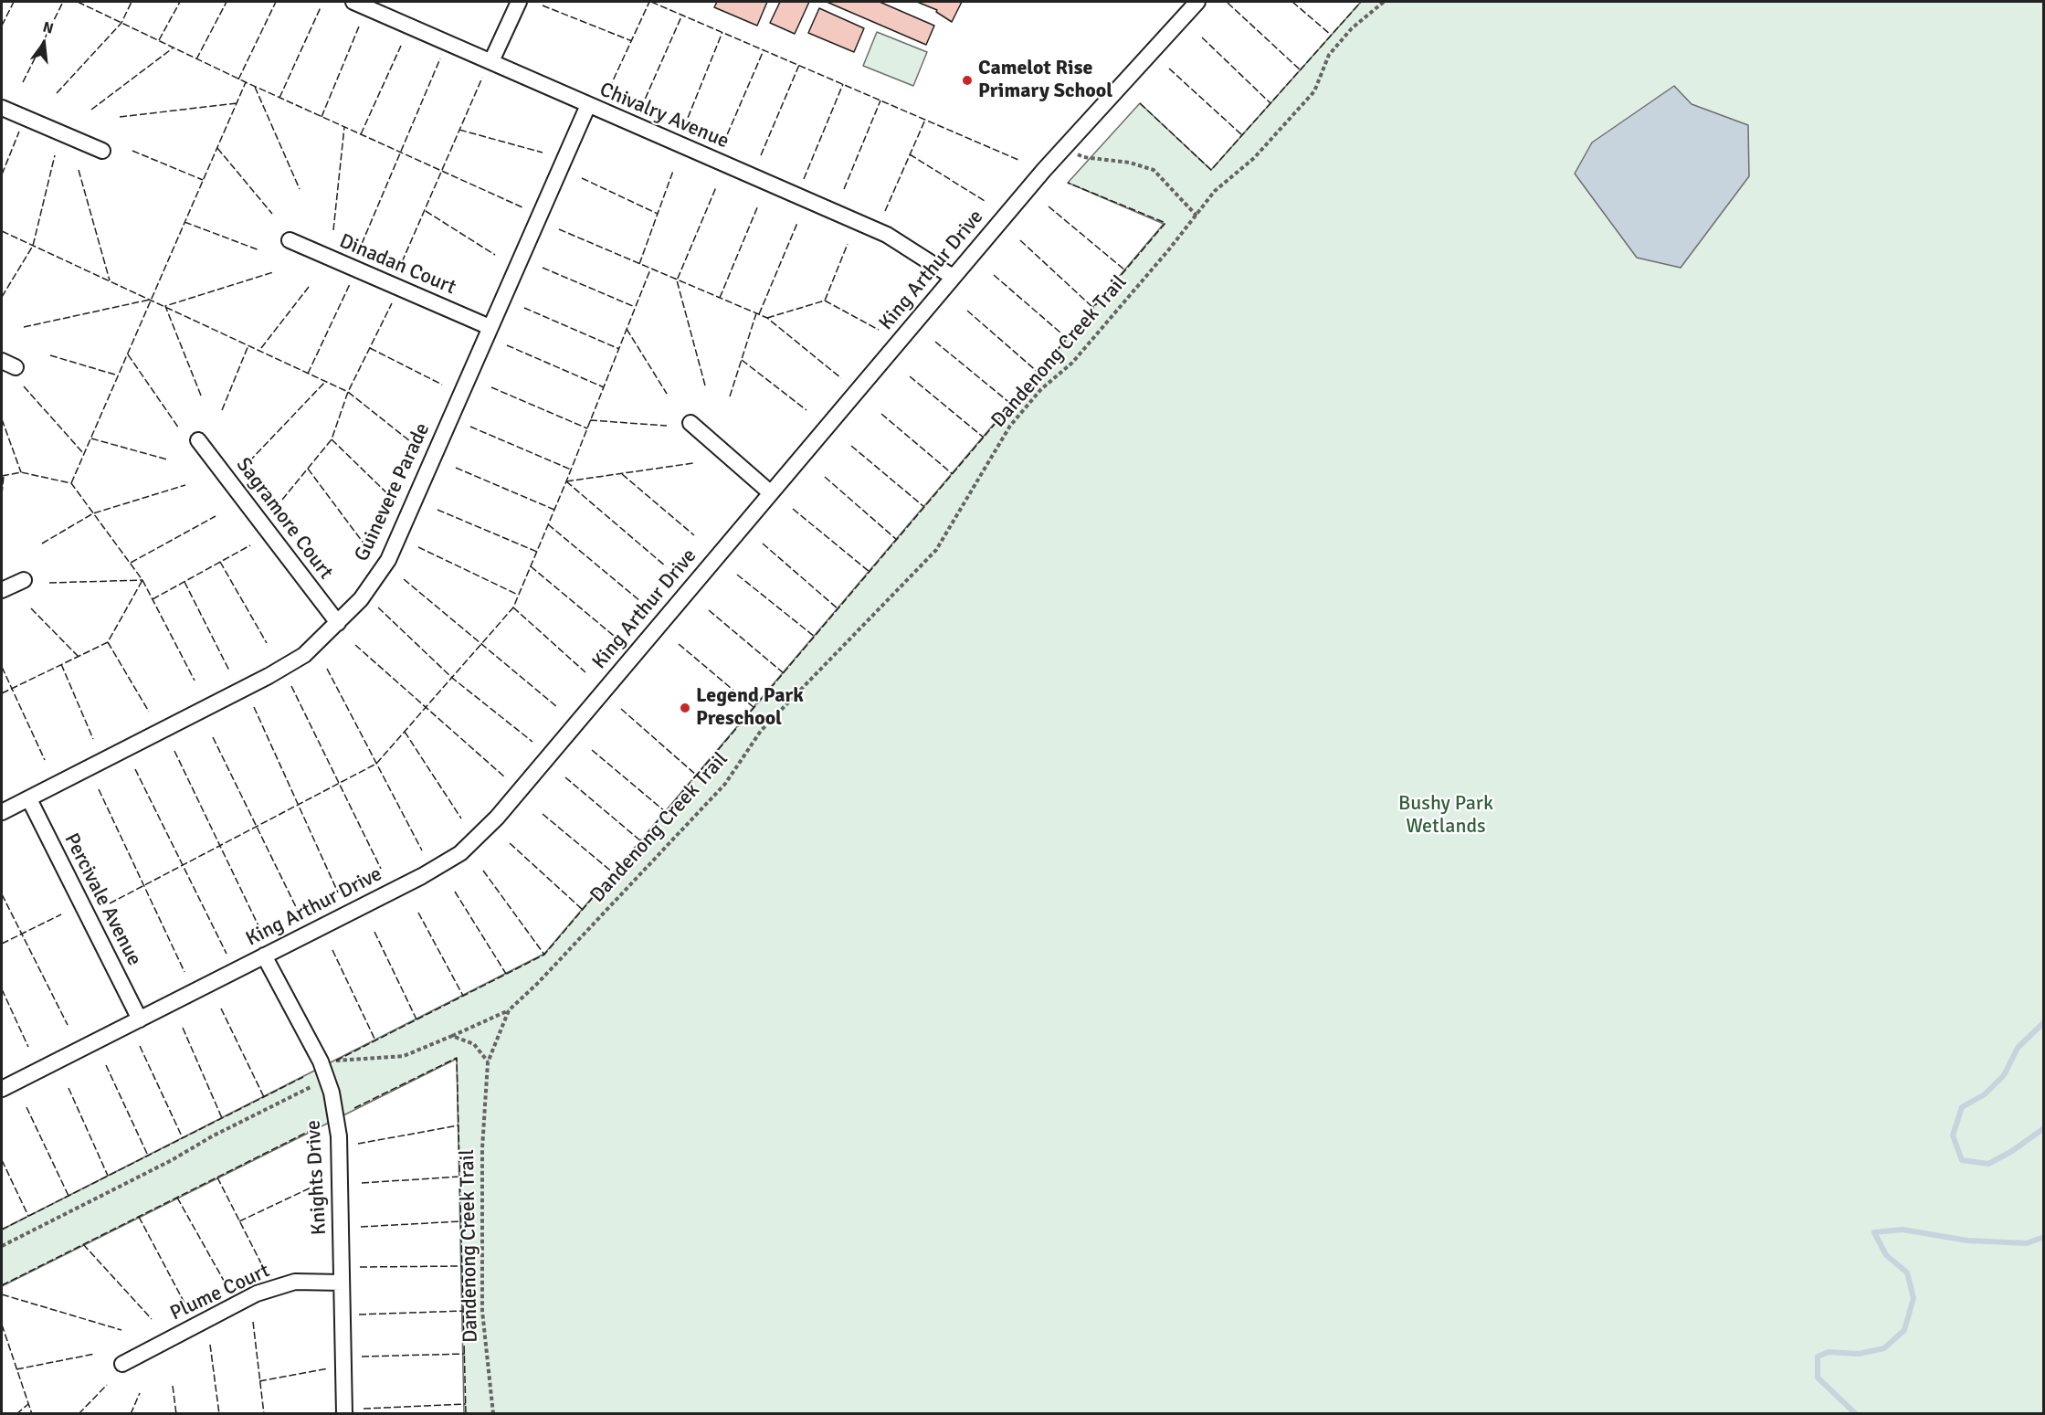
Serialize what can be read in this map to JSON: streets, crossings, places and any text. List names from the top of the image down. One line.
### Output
{"streets":{"street":["Chivalry Avenue","Dinadan Court","King Arthur Drive","Guinevere Parade","Sagramore Court","Percivale Avenue","Knights Drive","Plume Court"],"path":["Dandenong Creek Trail"]},"crossings":[["Chivalry Avenue","King Arthur Drive"],["Chivalry Avenue","Guinevere Parade"],["Dinadan Court","Guinevere Parade"],["King Arthur Drive","Percivale Avenue"],["King Arthur Drive","Knights Drive"],["Guinevere Parade","Sagramore Court"],["Guinevere Parade","Percivale Avenue"],["Knights Drive","Plume Court"]],"parks":["Bushy Park Wetlands"],"places":["Camelot Rise Primary School","Legend Park Preschool"],"north":"top"}
